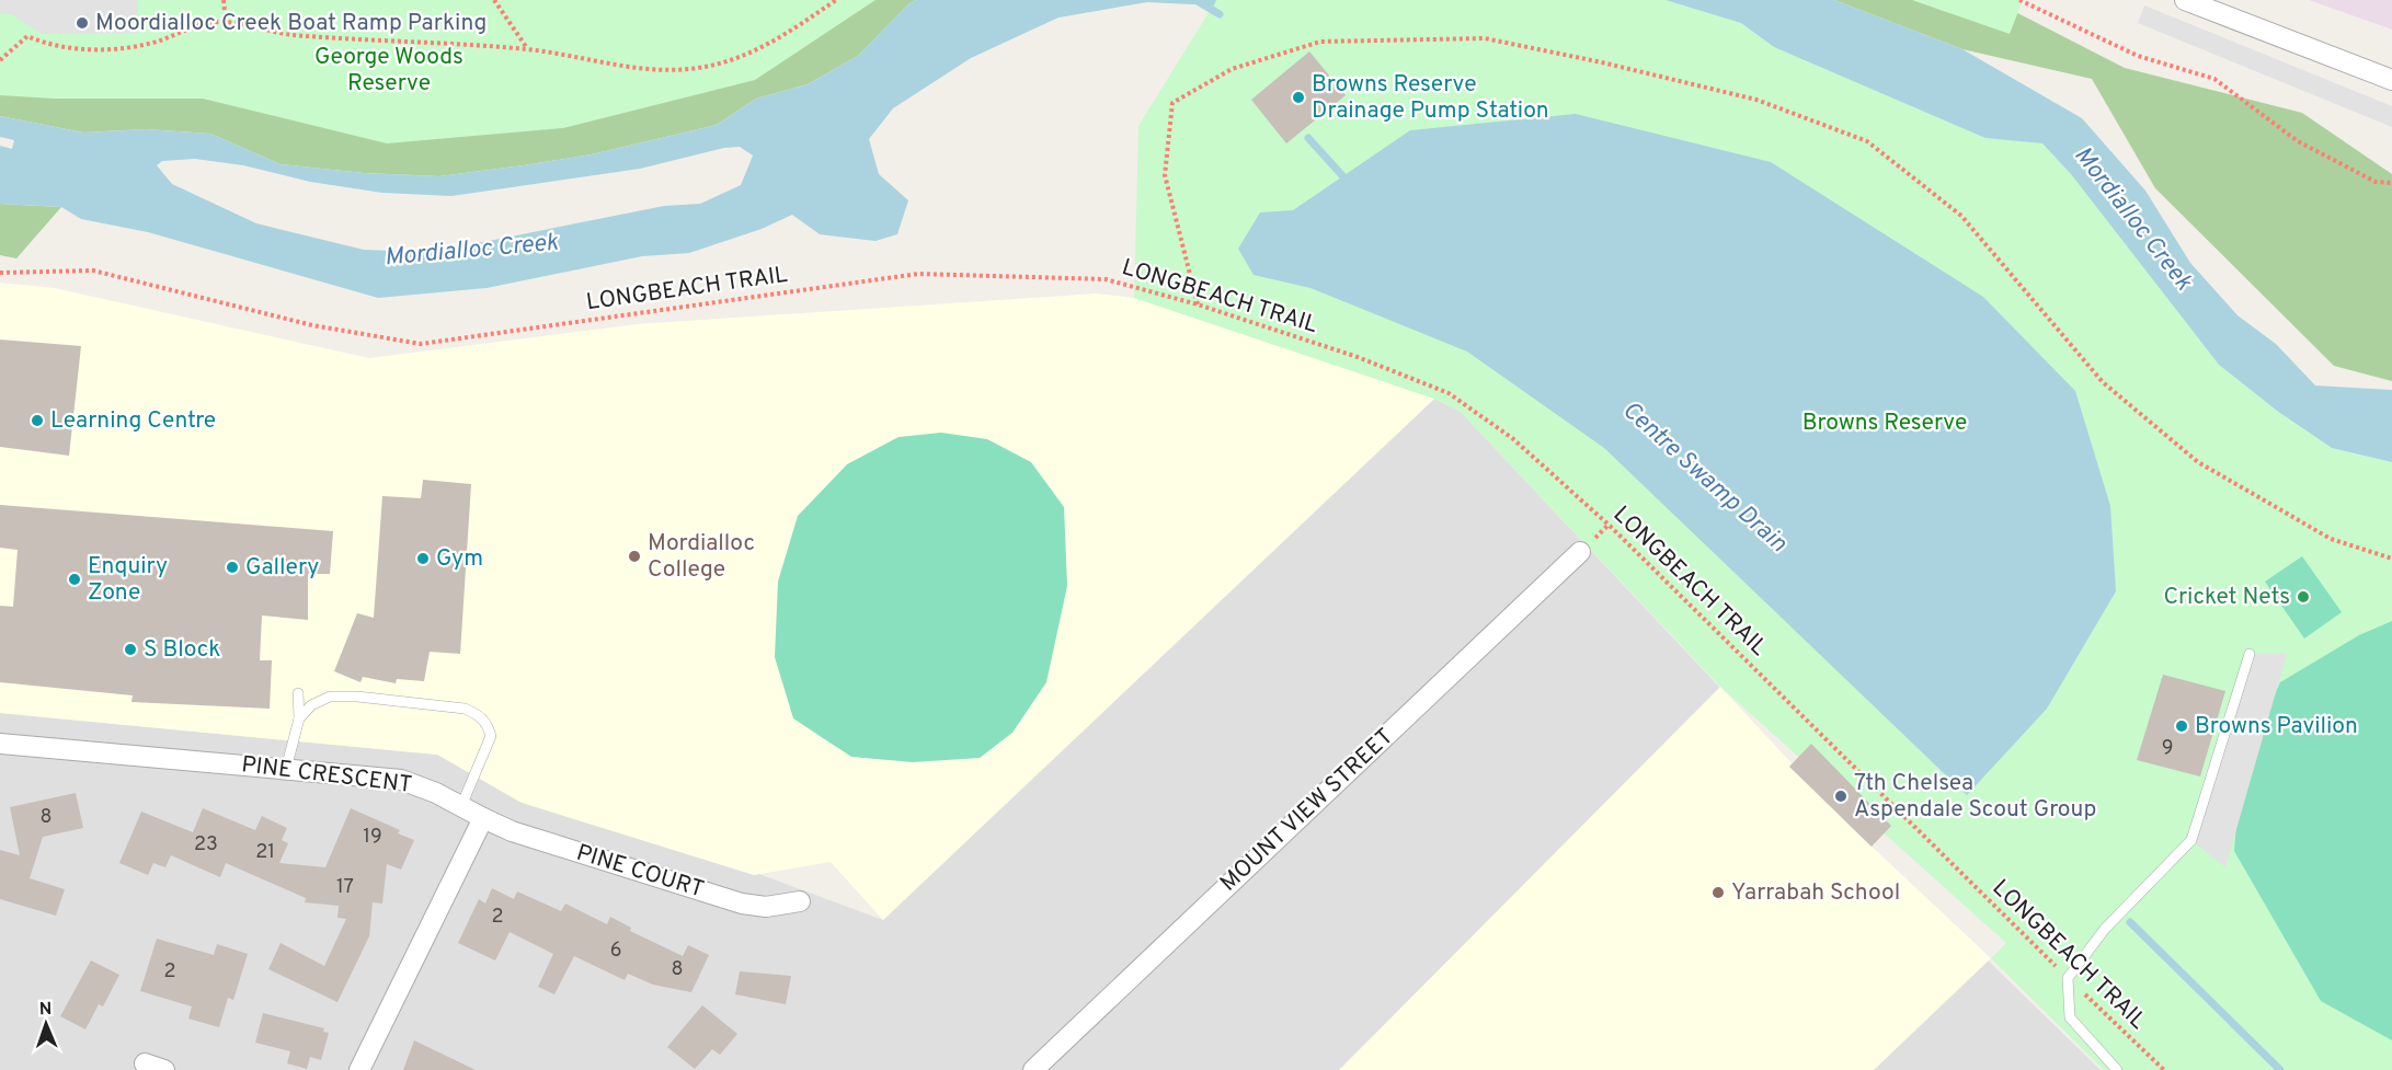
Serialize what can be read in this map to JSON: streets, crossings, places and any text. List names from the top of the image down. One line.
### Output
{"streets":{"street":["PINE CRESCENT","MOUNT VIEW STREET","PINE COURT"],"path":["LONGBEACH TRAIL"]},"crossings":[["PINE CRESCENT","PINE COURT"]],"water":["Mordialloc Creek","Centre Swamp Drain"],"parks":["George Woods Reserve","Browns Reserve"],"places":["Moordialloc Creek Boat Ramp Parking","Browns Reserve Drainage Pump Station","Learning Centre","Mordialloc College","Gym","Gallery","Enquiry Zone","Cricket Nets","S Block","Browns Pavilion","7th Chelsea Aspendale Scout Group","Yarrabah School"],"house_numbers":["9","8","19","23","21","17","2","6","8","2"],"north":"top"}
